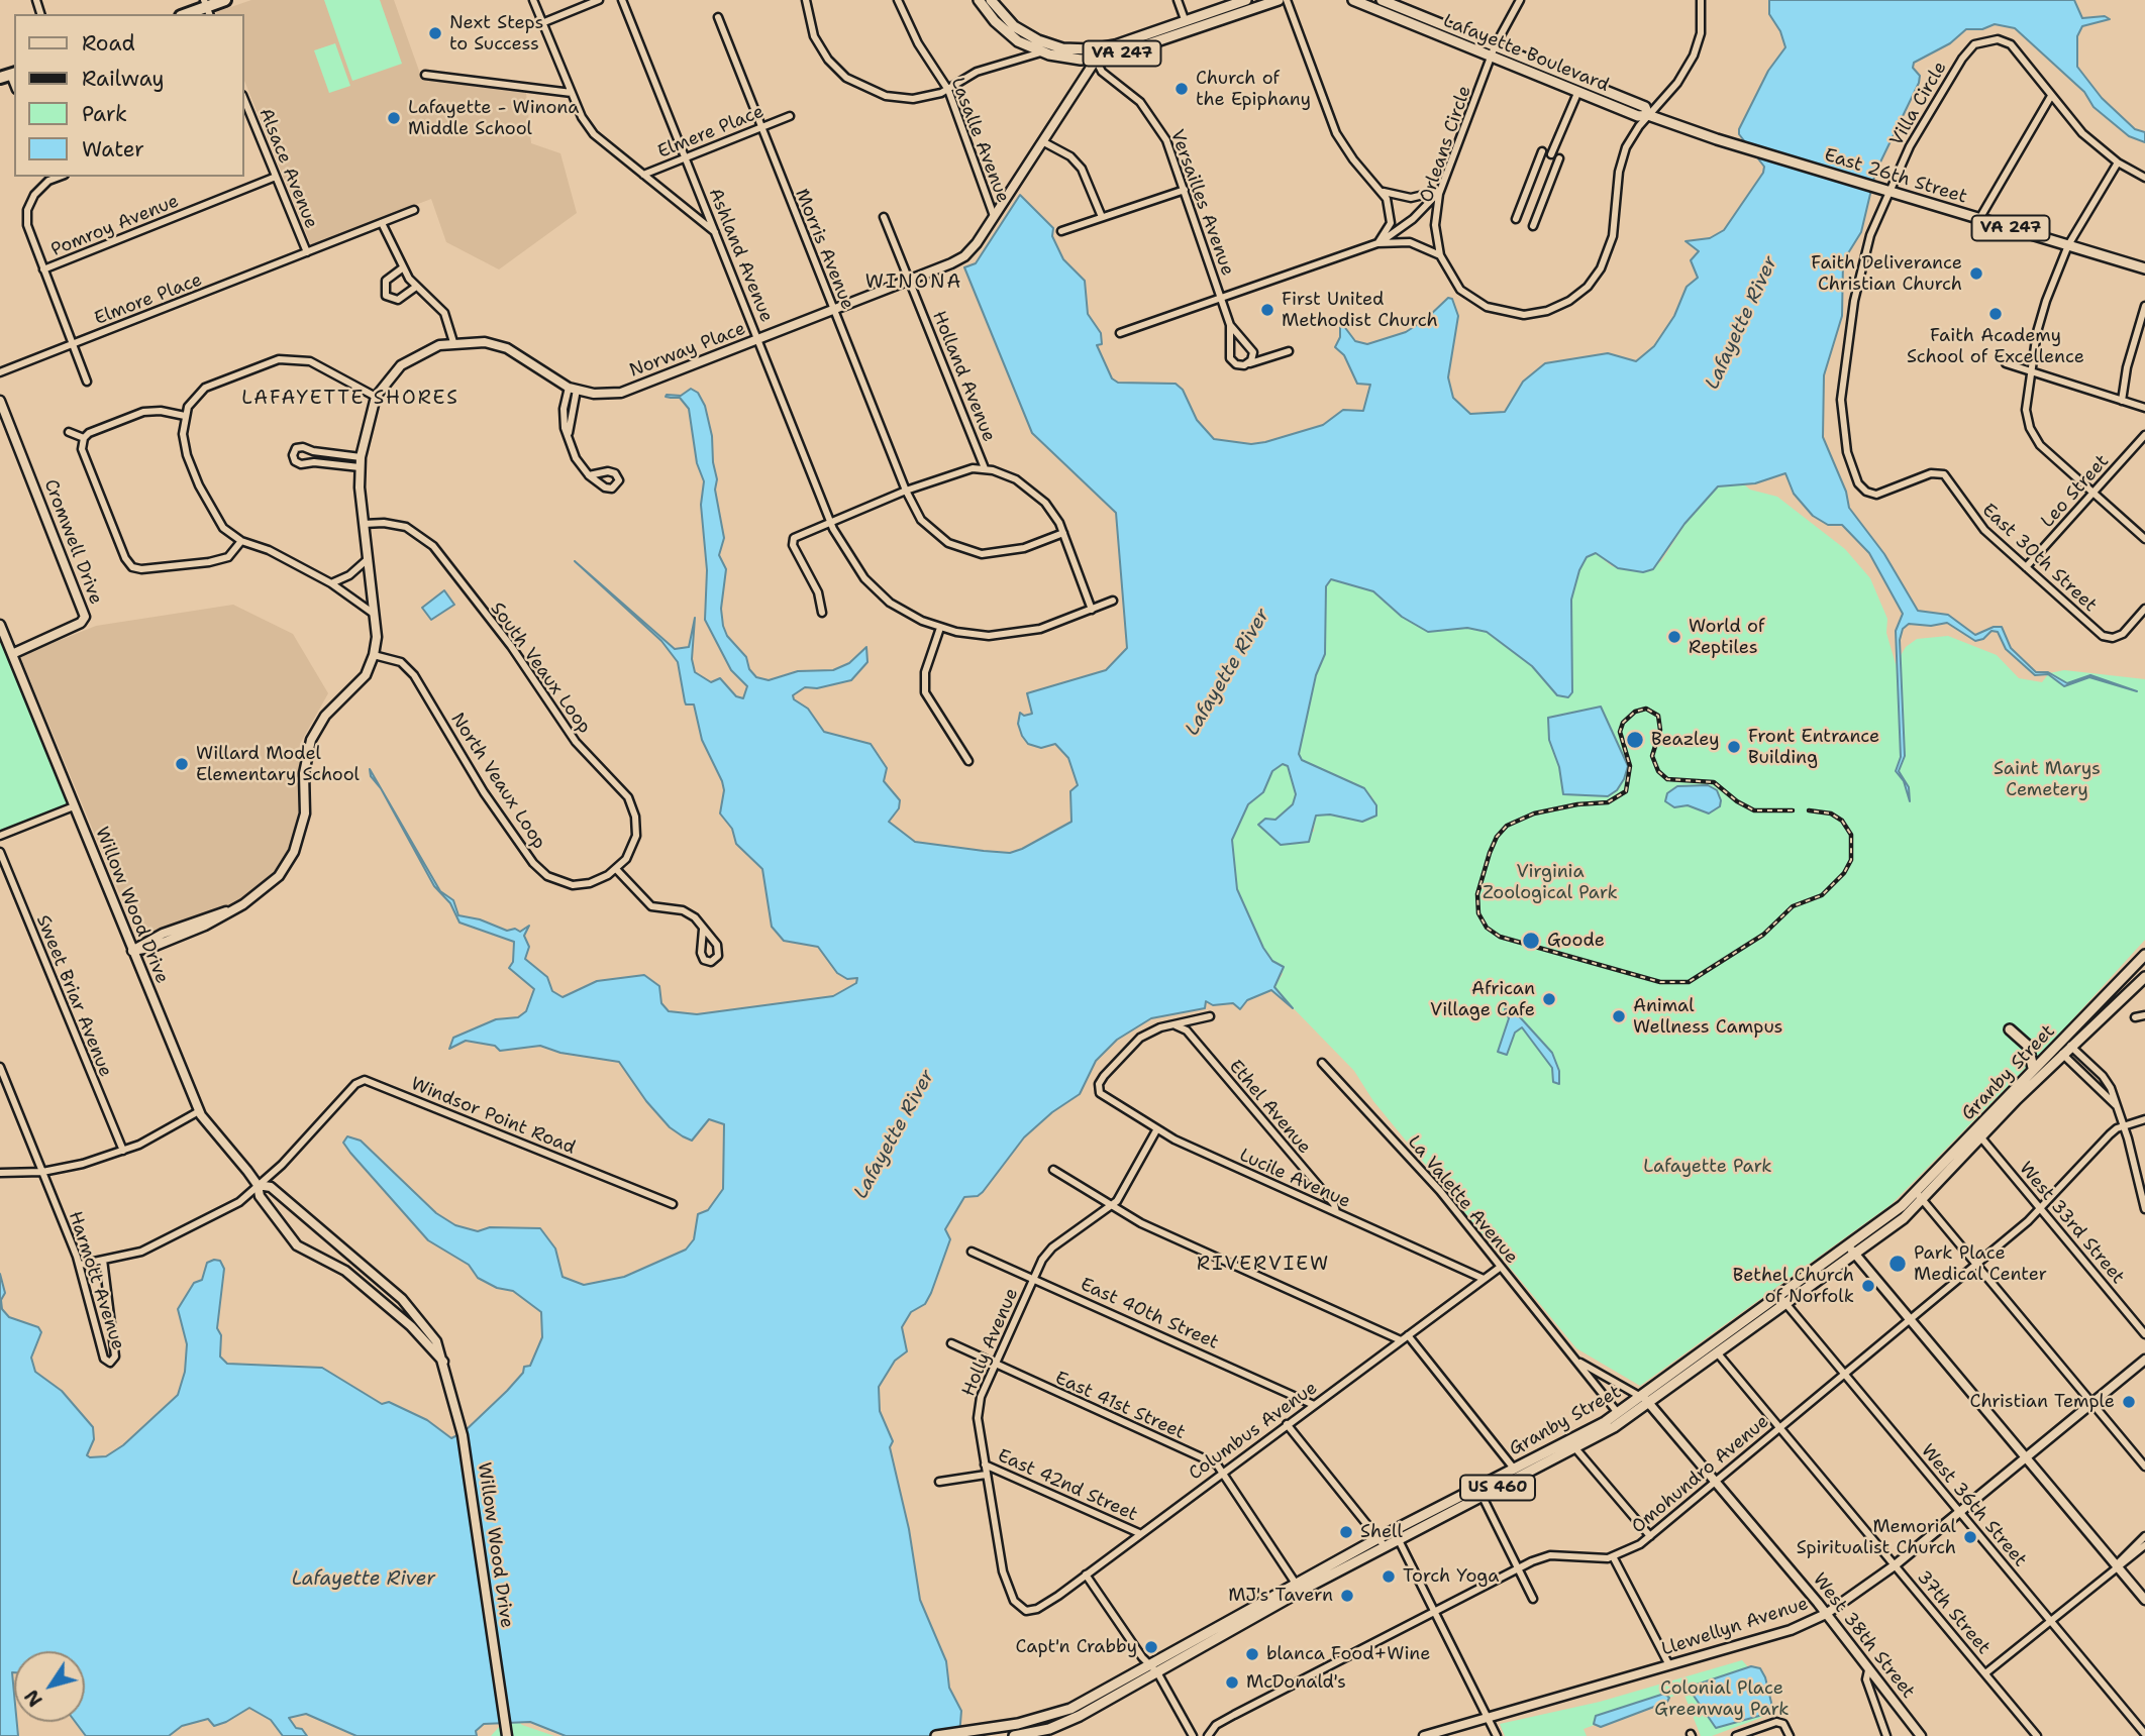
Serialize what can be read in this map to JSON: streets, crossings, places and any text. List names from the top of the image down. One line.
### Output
{"streets":{"main road":["VA 247","Lafayette Boulevard","East 26th Street","Granby Street","US 460"],"street":["Villa Circle","Elmere Place","Lasalle Avenue","Orleans Circle","Alsace Avenue","Versailles Avenue","Pomroy Avenue","Morris Avenue","Ashland Avenue","Elmore Place","Norway Place","Holland Avenue","Leo Street","Cromwell Drive","East 30th Street","South Veaux Loop","North Veaux Loop","Willow Wood Drive","Sweet Briar Avenue","Ethel Avenue","Windsor Point Road","Lucile Avenue","La Valette Avenue","West 33rd Street","Harmott Avenue","East 40th Street","Holly Avenue","East 41st Street","Columbus Avenue","Omohundro Avenue","East 42nd Street","West 36th Street","37th Street","Llewellyn Avenue","West 38th Street"]},"crossings":[["VA 247","Versailles Avenue"],["VA 247","Norway Place"],["Lafayette Boulevard","Orleans Circle"],["Lafayette Boulevard","East 26th Street"],["Villa Circle","East 26th Street"],["Villa Circle","East 30th Street"],["Elmere Place","Morris Avenue"],["Elmere Place","Ashland Avenue"],["Lasalle Avenue","Norway Place"],["Alsace Avenue","Pomroy Avenue"],["Alsace Avenue","Elmore Place"],["Versailles Avenue","Norway Place"],["Morris Avenue","Norway Place"],["Ashland Avenue","Norway Place"],["Norway Place","Holland Avenue"],["Norway Place","South Veaux Loop"],["Norway Place","North Veaux Loop"],["Leo Street","East 30th Street"],["Cromwell Drive","Willow Wood Drive"],["South Veaux Loop","North Veaux Loop"],["Willow Wood Drive","Windsor Point Road"],["Granby Street","La Valette Avenue"],["Granby Street","West 33rd Street"],["Granby Street","East 41st Street"],["Granby Street","West 36th Street"],["Granby Street","37th Street"],["Granby Street","West 38th Street"],["Ethel Avenue","Lucile Avenue"],["Windsor Point Road","Harmott Avenue"],["Lucile Avenue","Holly Avenue"],["Lucile Avenue","Columbus Avenue"],["La Valette Avenue","Columbus Avenue"],["La Valette Avenue","West 38th Street"],["West 33rd Street","Omohundro Avenue"],["East 40th Street","Holly Avenue"],["East 40th Street","Columbus Avenue"],["Holly Avenue","East 41st Street"],["Holly Avenue","Columbus Avenue"],["Holly Avenue","East 42nd Street"],["East 41st Street","Columbus Avenue"],["Columbus Avenue","East 42nd Street"],["Omohundro Avenue","West 36th Street"],["Omohundro Avenue","37th Street"],["Omohundro Avenue","West 38th Street"],["West 36th Street","Llewellyn Avenue"],["37th Street","Llewellyn Avenue"],["Llewellyn Avenue","West 38th Street"]],"districts":["WINONA","LAFAYETTE SHORES","RIVERVIEW"],"water":["Lafayette River"],"parks":["Saint Marys Cemetery","Virginia Zoological Park","Lafayette Park","Colonial Place Greenway Park"],"places":["Next Steps to Success","Church of the Epiphany","Lafayette - Winona Middle School","Faith Deliverance Christian Church","First United Methodist Church","Faith Academy School of Excellence","World of Reptiles","Beazley","Front Entrance Building","Willard Model Elementary School","Goode","African Village Cafe","Animal Wellness Campus","Park Place Medical Center","Bethel Church of Norfolk","Christian Temple","Shell","Memorial Spiritualist Church","Torch Yoga","MJ's Tavern","Capt'n Crabby","blanca Food+Wine","McDonald's"],"legend":["Road","Railway","Park","Water"],"north":"bottom left"}
